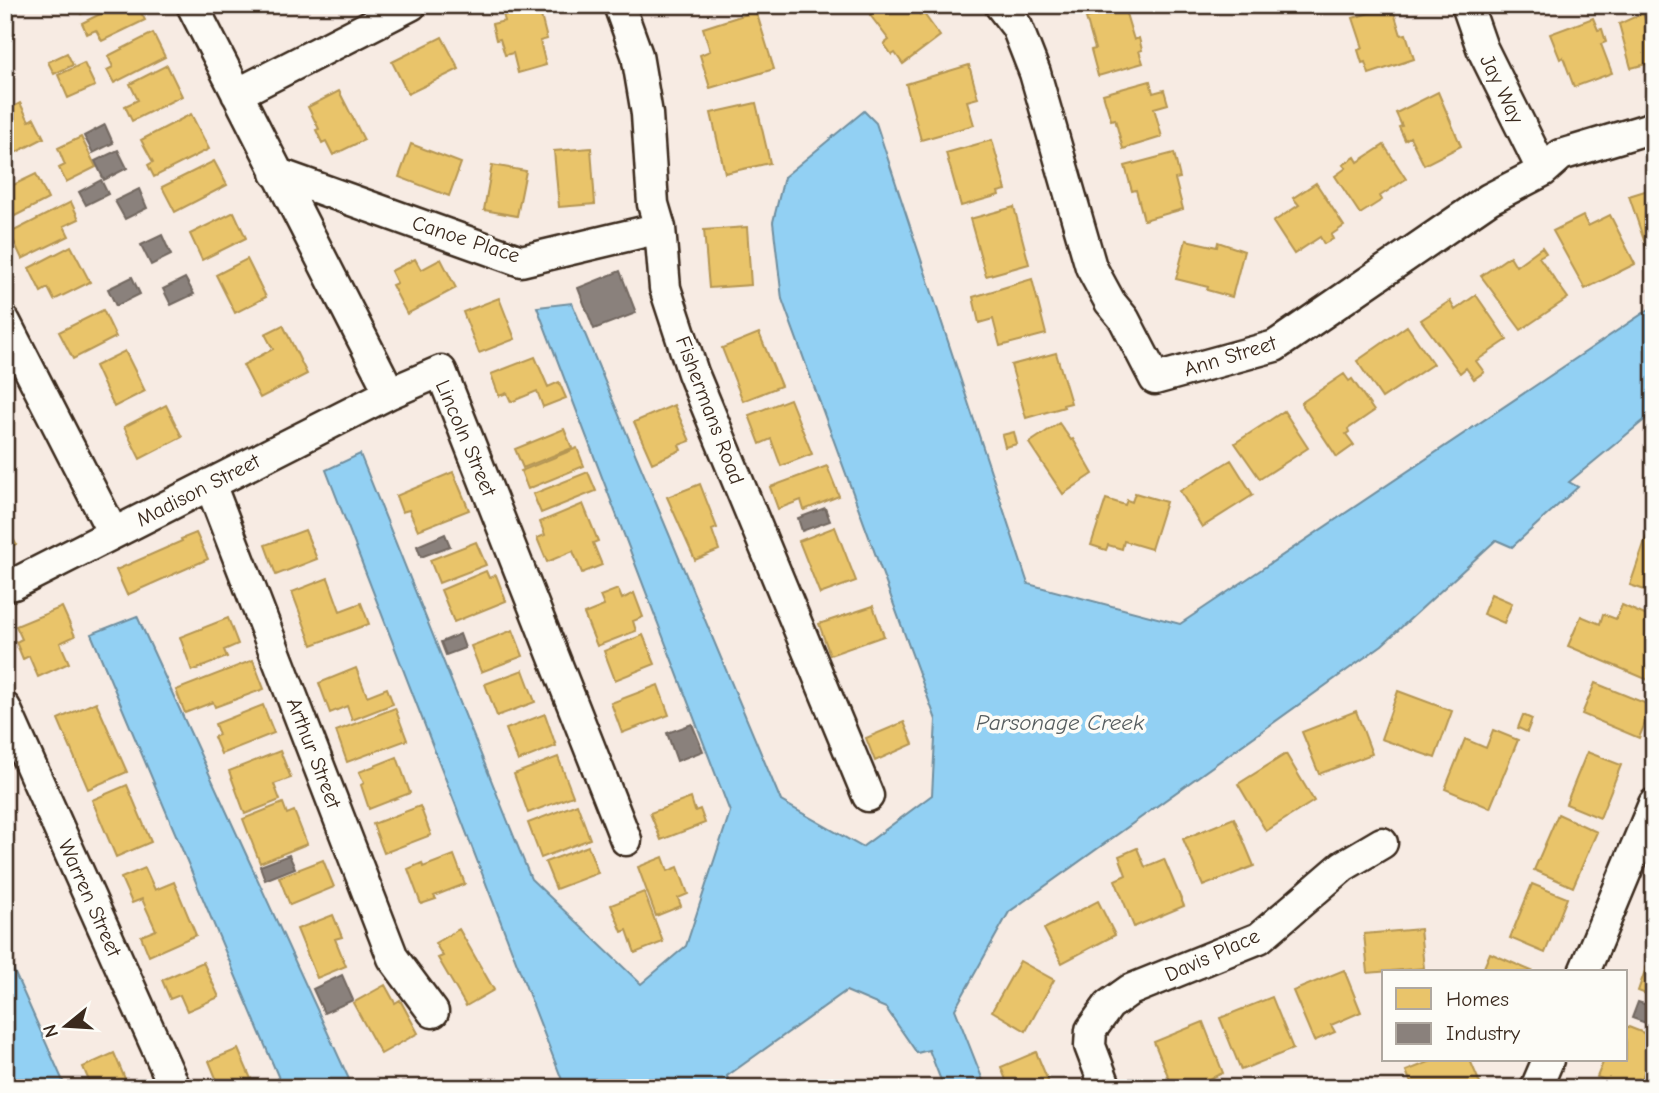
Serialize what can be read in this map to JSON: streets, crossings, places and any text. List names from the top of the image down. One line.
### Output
{"streets":{"street":["Jay Way","Canoe Place","Ann Street","Fishermans Road","Lincoln Street","Madison Street","Arthur Street","Warren Street","Davis Place"]},"crossings":[["Jay Way","Ann Street"],["Canoe Place","Fishermans Road"],["Lincoln Street","Madison Street"],["Madison Street","Arthur Street"]],"water":["Parsonage Creek"],"legend":["Homes","Industry"],"north":"left"}
